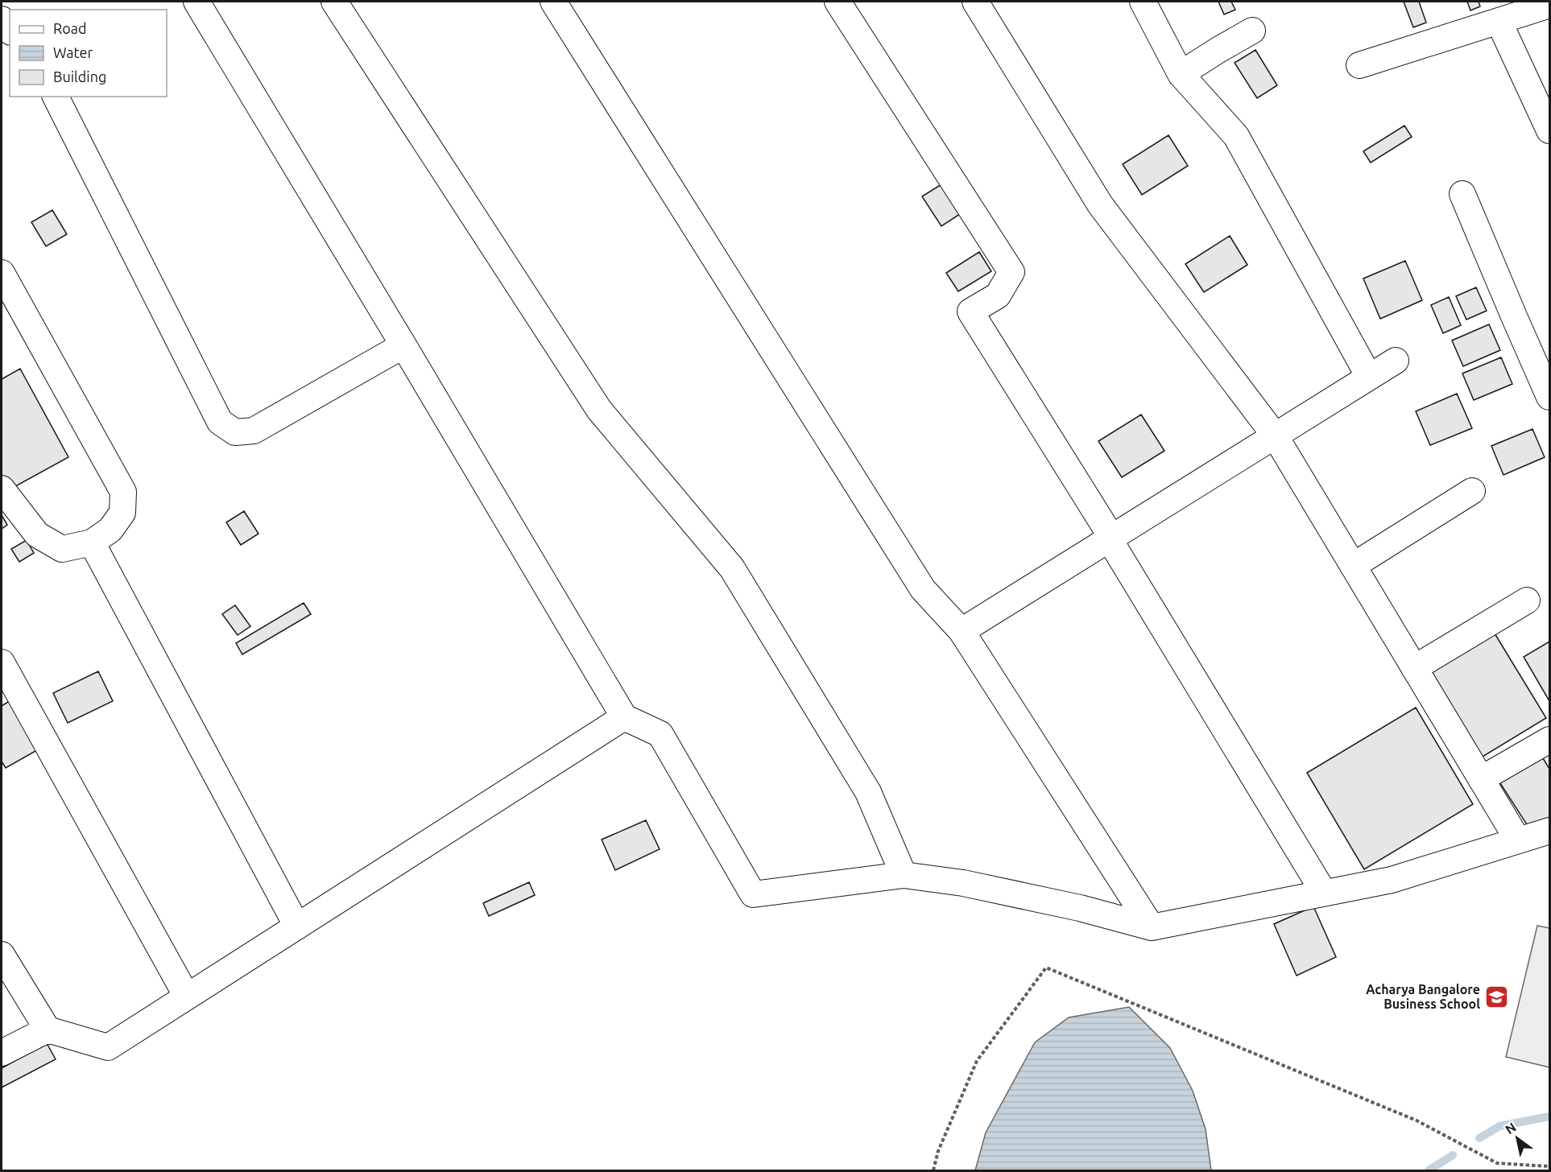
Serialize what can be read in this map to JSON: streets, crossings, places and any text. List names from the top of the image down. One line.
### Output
{"places":{"school or university":["Acharya Bangalore Business School"]},"legend":["Road","Water","Building"],"north":"top left"}
